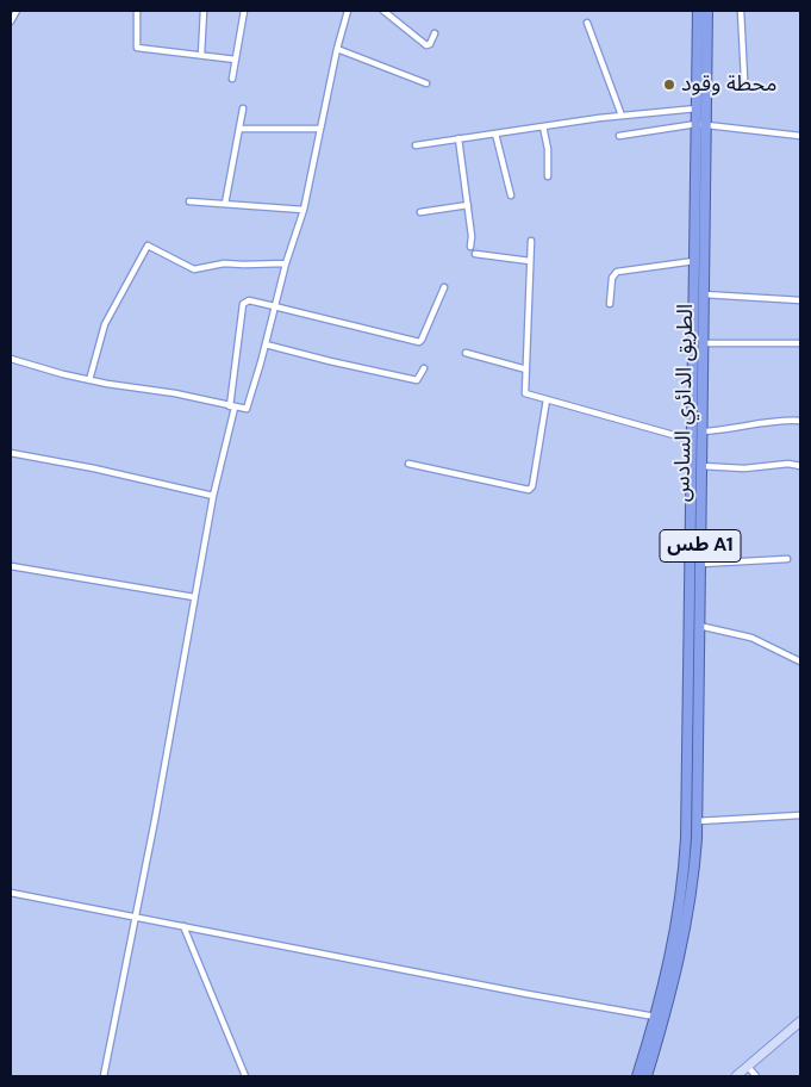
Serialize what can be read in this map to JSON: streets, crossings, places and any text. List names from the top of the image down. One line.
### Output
{"streets":{"highway":["الطريق الدائري السادس","طس A1"]},"places":["محطة وقود"]}
